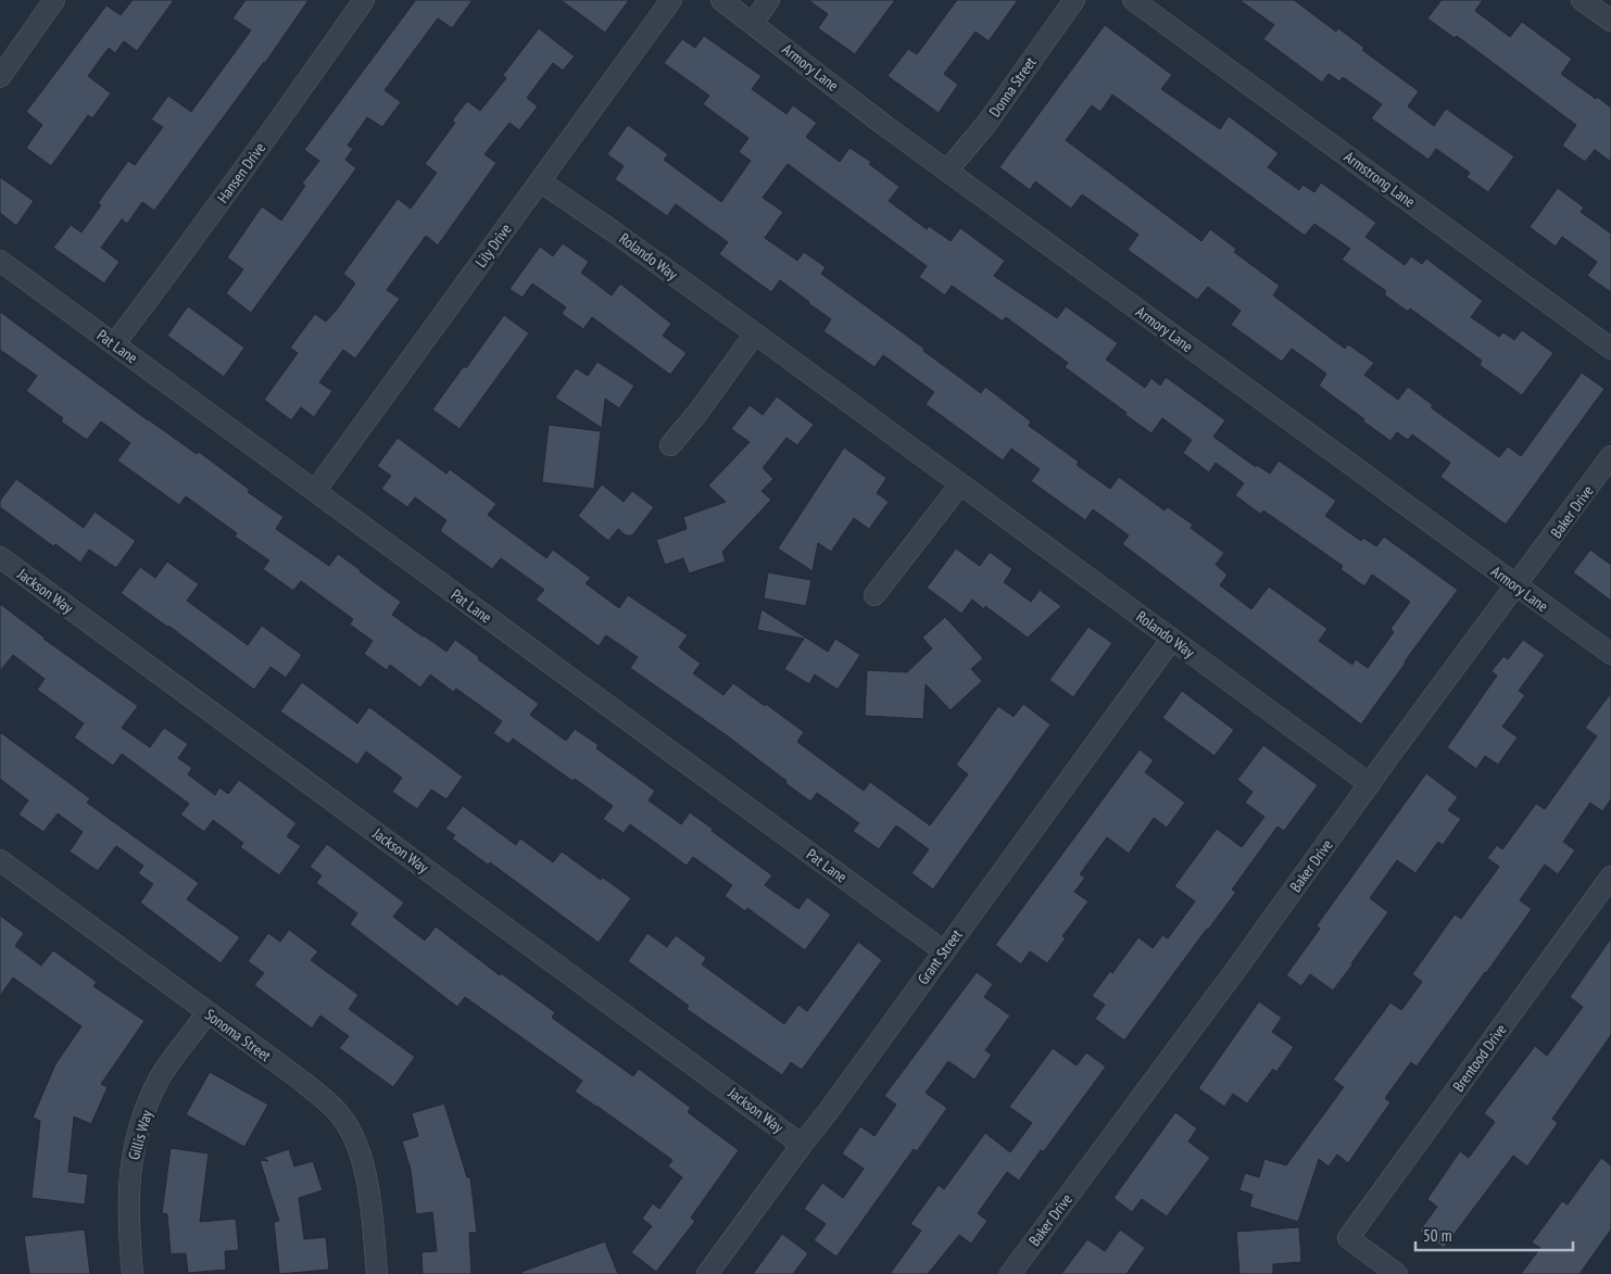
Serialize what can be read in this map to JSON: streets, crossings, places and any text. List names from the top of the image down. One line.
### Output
{"streets":{"street":["Armory Lane","Donna Street","Hansen Drive","Armstrong Lane","Lily Drive","Rolando Way","Pat Lane","Baker Drive","Jackson Way","Grant Street","Sonoma Street","Brentood Drive","Gillis Way"]},"crossings":[["Armory Lane","Donna Street"],["Armory Lane","Baker Drive"],["Hansen Drive","Pat Lane"],["Lily Drive","Rolando Way"],["Lily Drive","Pat Lane"],["Rolando Way","Baker Drive"],["Rolando Way","Grant Street"],["Pat Lane","Grant Street"],["Jackson Way","Grant Street"],["Sonoma Street","Gillis Way"]],"scale_bar":"50 m"}
